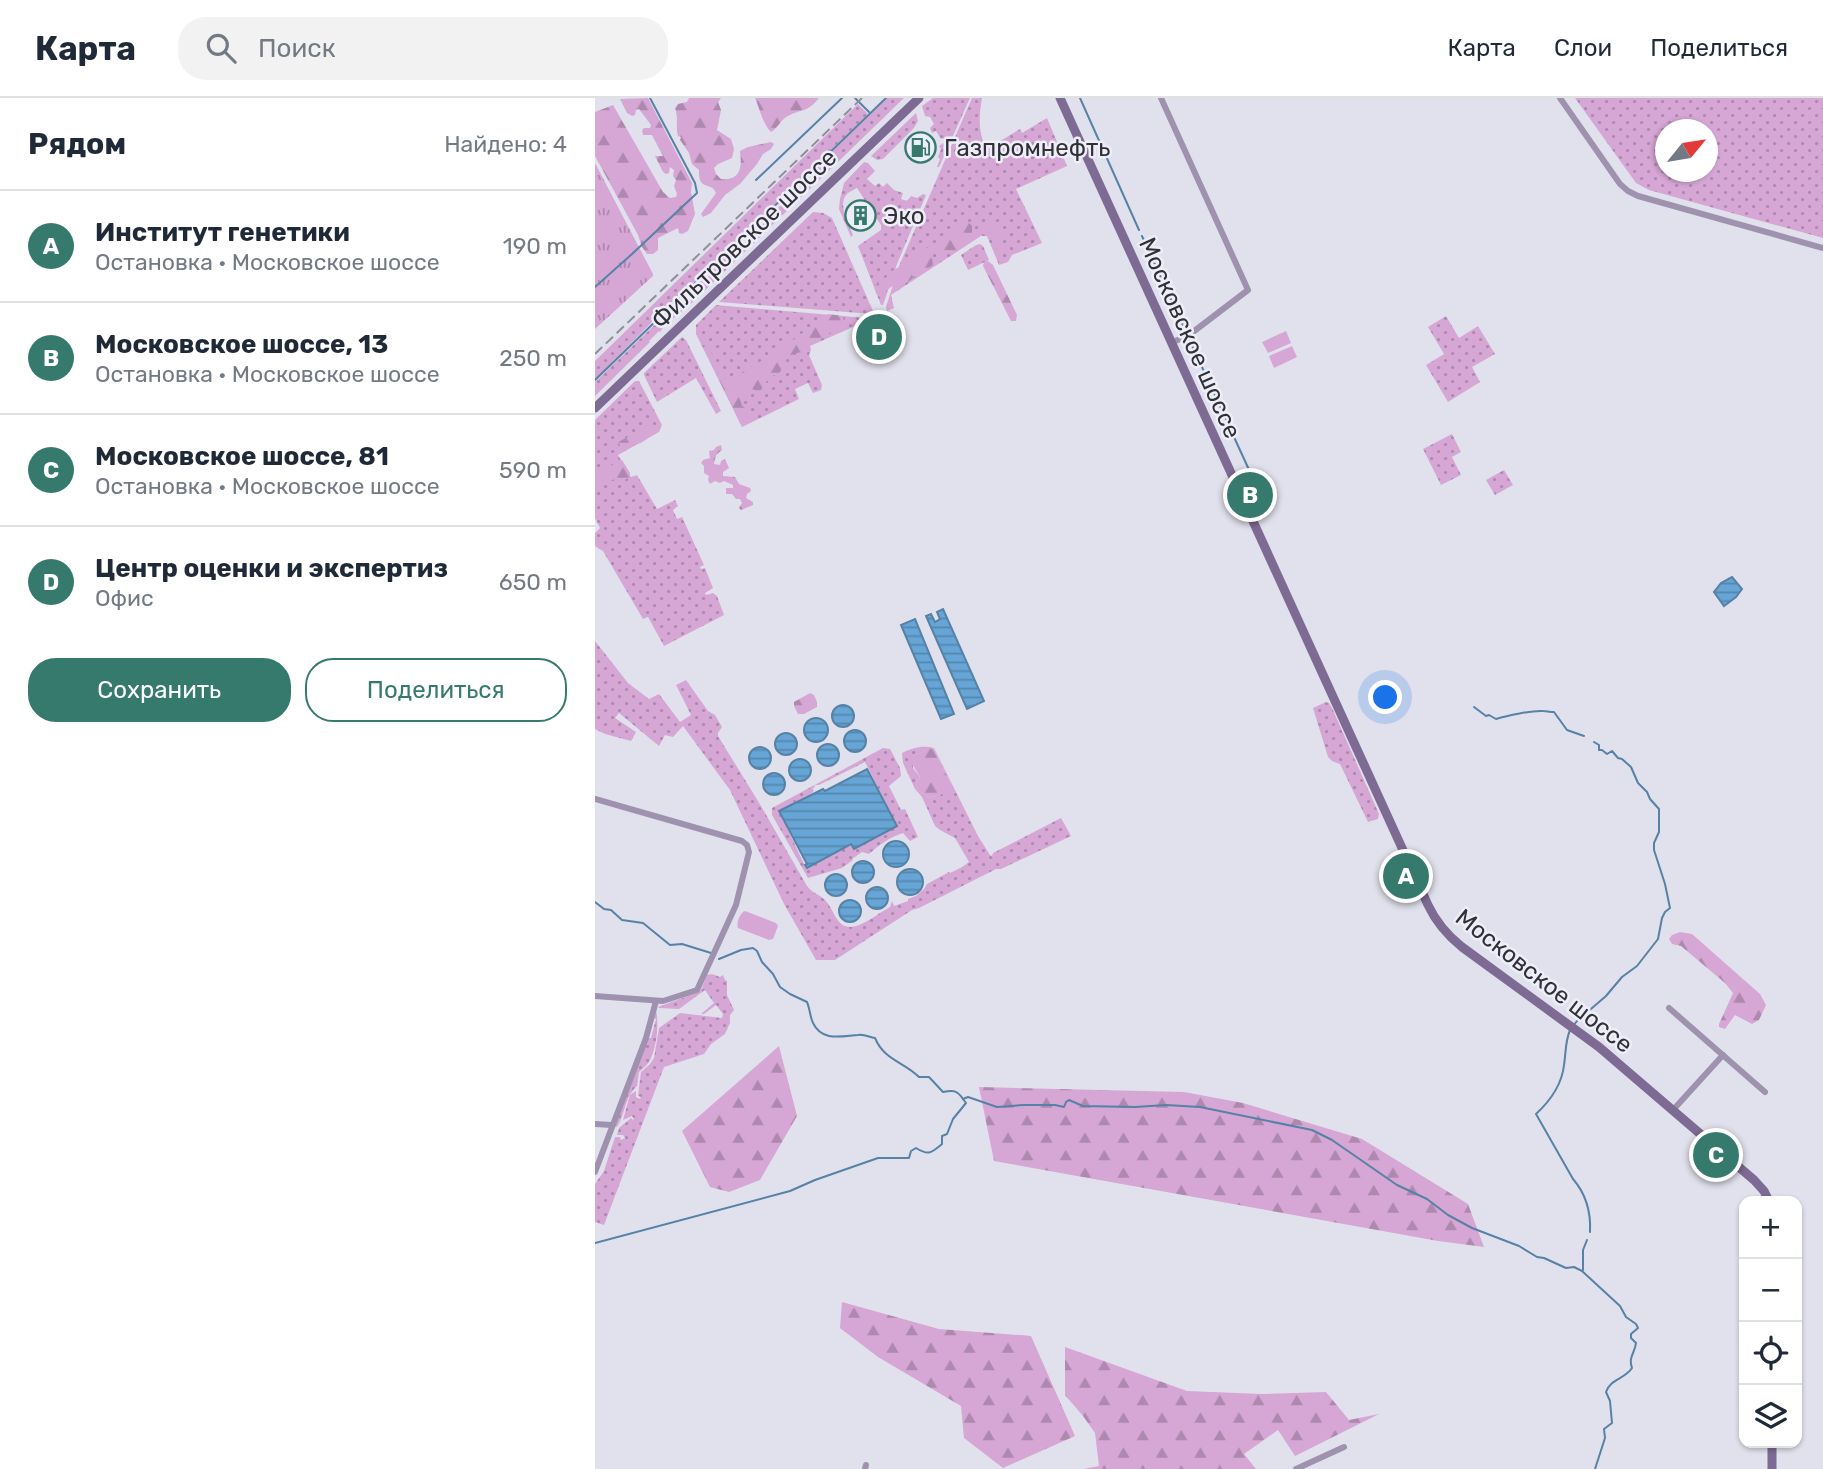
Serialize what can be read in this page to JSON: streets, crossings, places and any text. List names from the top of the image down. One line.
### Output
{"streets":{"main road":["Фильтровское шоссе","Московское шоссе"]},"places":{"fuel station":["Газпромнефть"],"building":["Эко"]},"north":"top right","page":{"header":"Карта","search":"Поиск","nav":["Карта","Слои","Поделиться"],"heading":["Рядом","Найдено: 4"],"list":[{"mark":"A","name":"Институт генетики","note":"Остановка · Московское шоссе","value":"190 m"},{"mark":"B","name":"Московское шоссе, 13","note":"Остановка · Московское шоссе","value":"250 m"},{"mark":"C","name":"Московское шоссе, 81","note":"Остановка · Московское шоссе","value":"590 m"},{"mark":"D","name":"Центр оценки и экспертиз","note":"Офис","value":"650 m"}],"pins":["D","B","A","C"],"buttons":["Сохранить","Поделиться"],"map_buttons":["+","−"]}}
